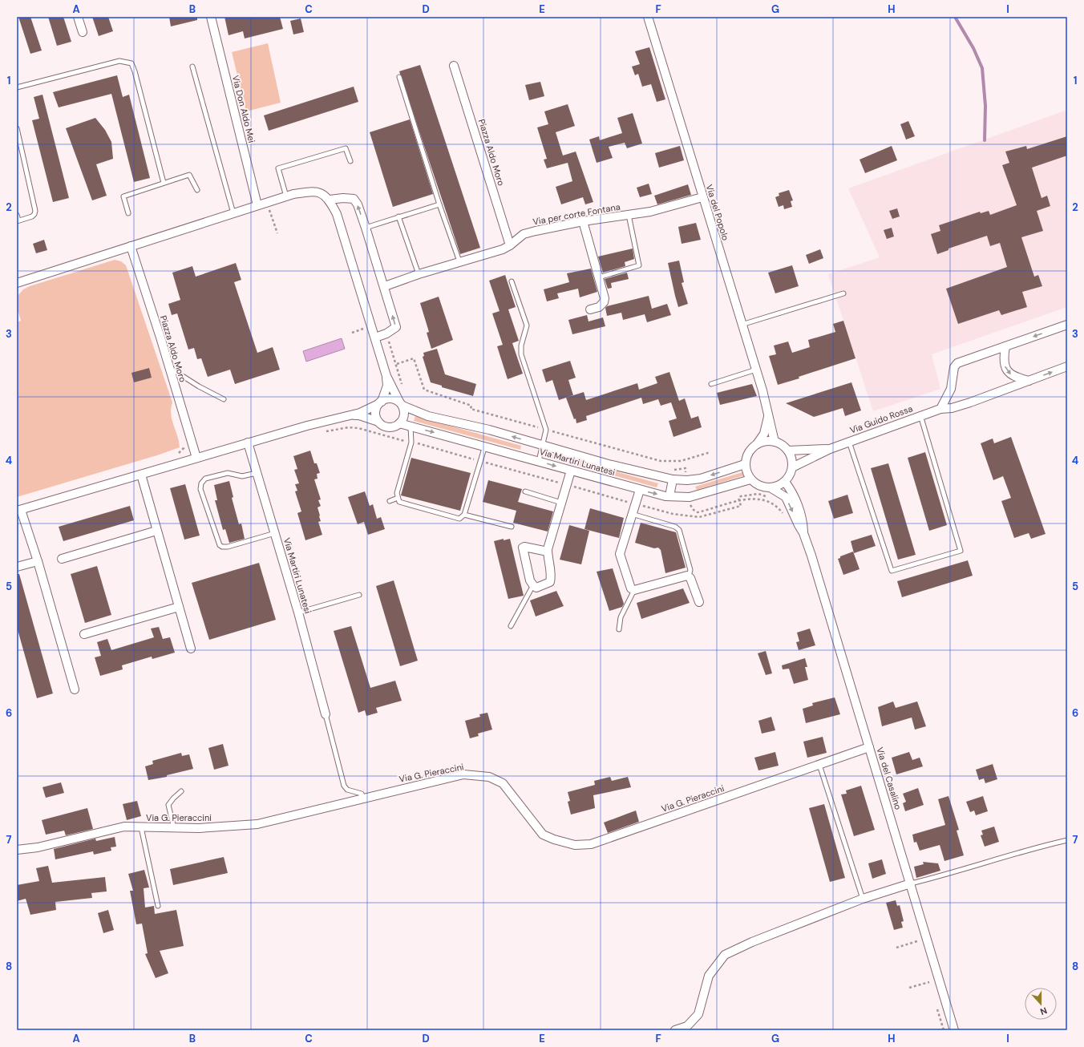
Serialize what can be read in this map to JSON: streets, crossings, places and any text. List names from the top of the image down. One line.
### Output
{"streets":{"street":["Via Don Aldo Mei","Piazza Aldo Moro","Via del Popolo","Via per corte Fontana","Via Guido Rossa","Via Martiri Lunatesi","Via G. Pieraccini","Via del Casalino"]},"crossings":[["Piazza Aldo Moro","Via per corte Fontana"],["Piazza Aldo Moro","Via Martiri Lunatesi"],["Via del Popolo","Via per corte Fontana"],["Via del Popolo","Via Guido Rossa"],["Via del Popolo","Via Martiri Lunatesi"],["Via del Popolo","Via del Casalino"],["Via Guido Rossa","Via Martiri Lunatesi"],["Via Guido Rossa","Via del Casalino"],["Via Martiri Lunatesi","Via del Casalino"],["Via G. Pieraccini","Via del Casalino"]],"north":"bottom","grid":{"columns":["A","B","C","D","E","F","G","H","I"],"rows":["1","2","3","4","5","6","7","8"]}}
